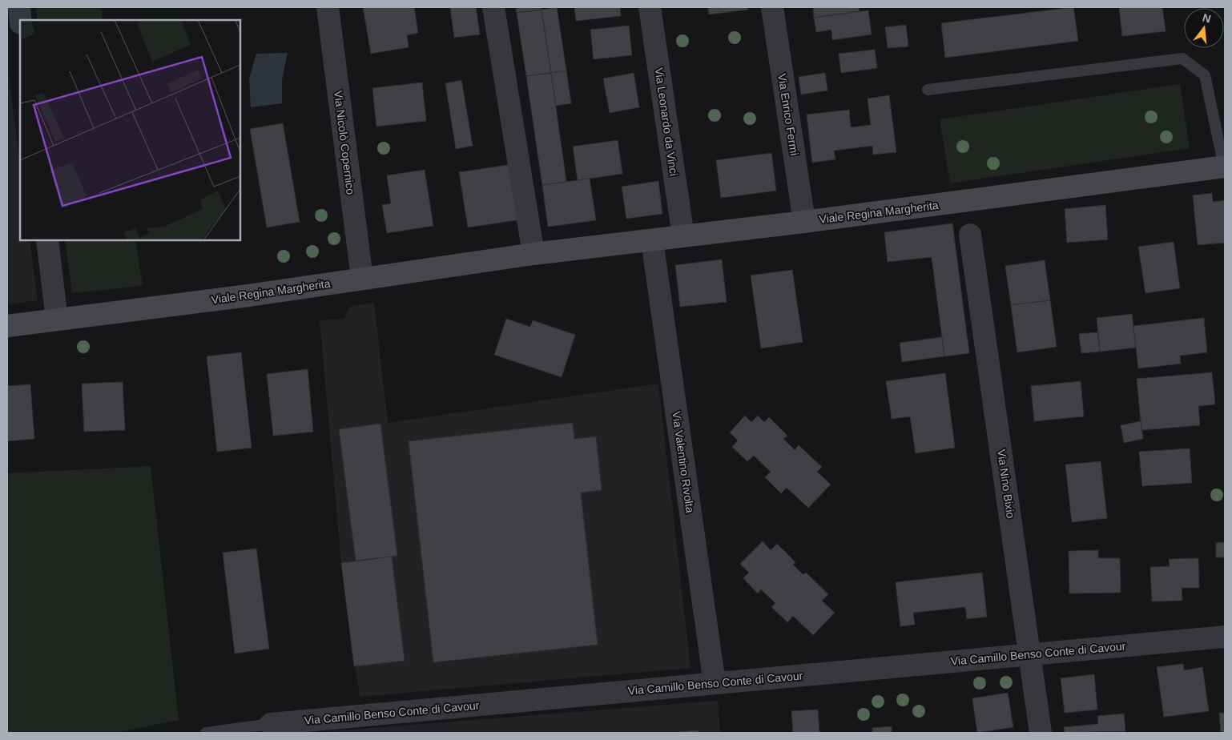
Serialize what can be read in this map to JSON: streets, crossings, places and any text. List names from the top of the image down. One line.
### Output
{"streets":{"street":["Via Enrico Fermi","Via Leonardo da Vinci","Via Nicolò Copernico","Viale Regina Margherita","Via Valentino Rivolta","Via Nino Bixio","Via Camillo Benso Conte di Cavour"]},"crossings":[["Via Enrico Fermi","Viale Regina Margherita"],["Via Leonardo da Vinci","Viale Regina Margherita"],["Via Nicolò Copernico","Viale Regina Margherita"],["Viale Regina Margherita","Via Valentino Rivolta"],["Via Valentino Rivolta","Via Camillo Benso Conte di Cavour"],["Via Nino Bixio","Via Camillo Benso Conte di Cavour"]],"north":"top"}
